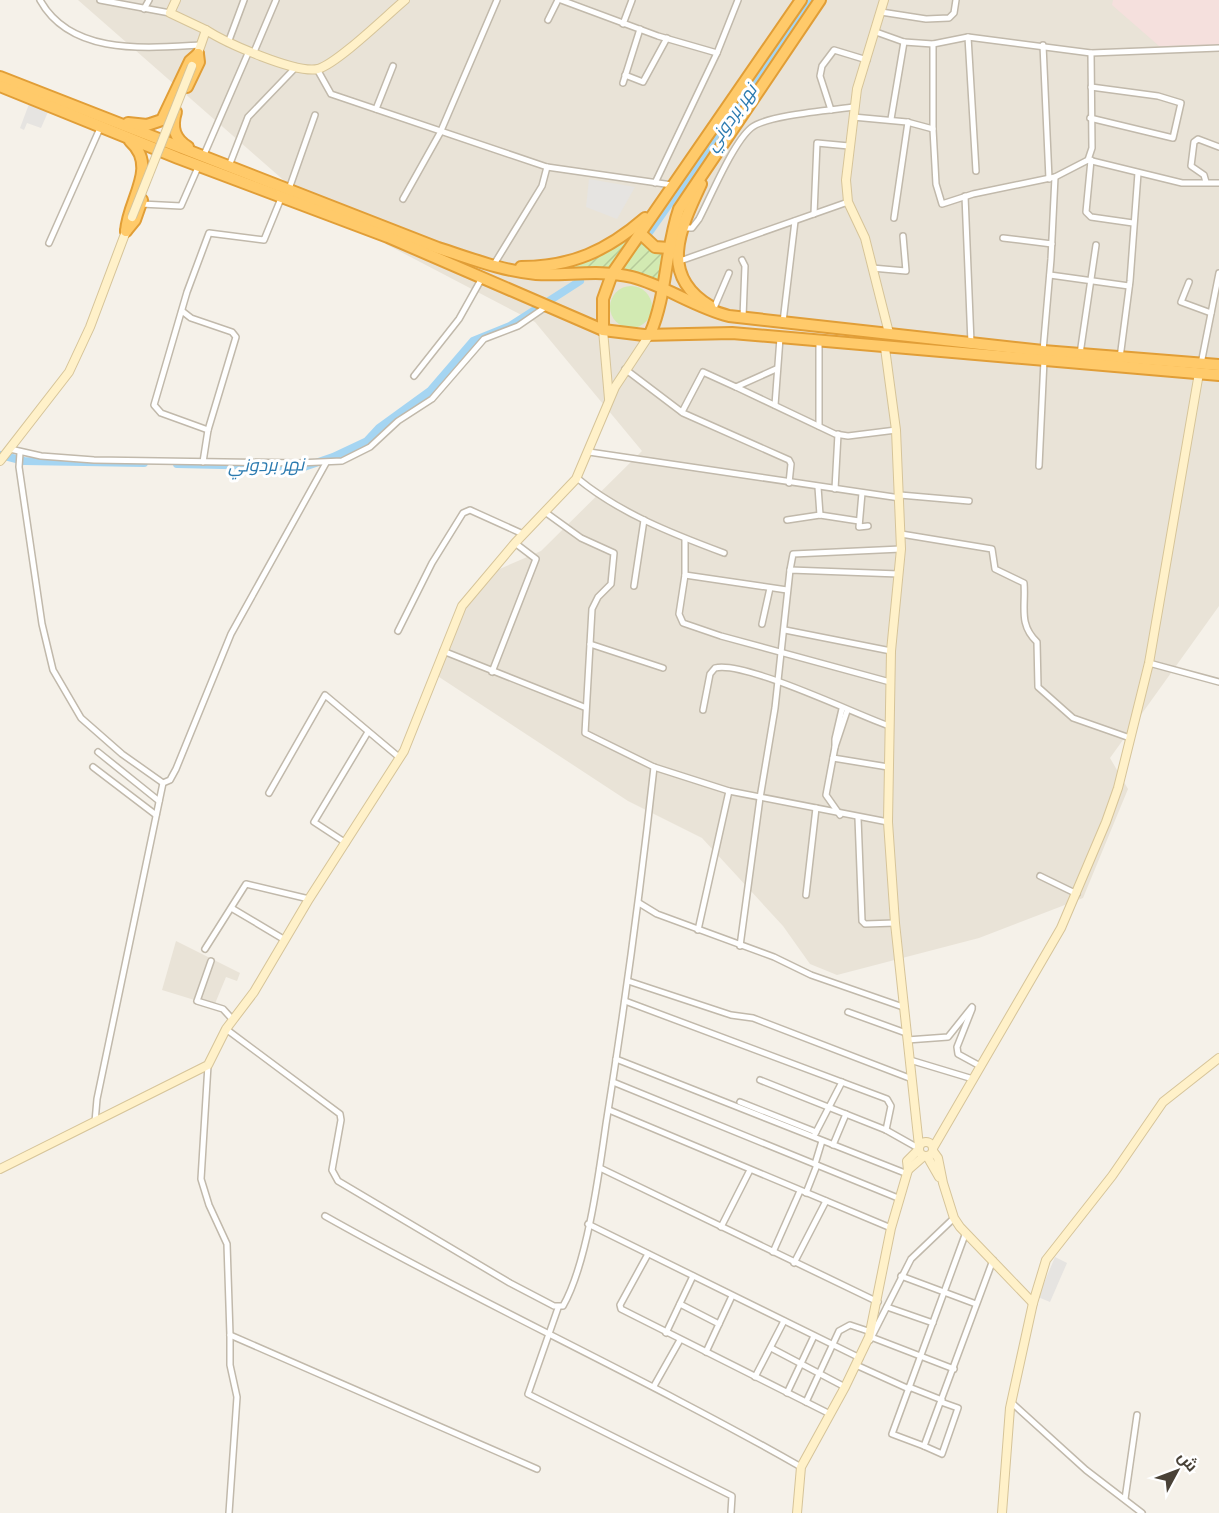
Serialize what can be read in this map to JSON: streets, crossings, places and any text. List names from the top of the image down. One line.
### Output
{"water":["نهر بردوني"],"north":"top right"}
